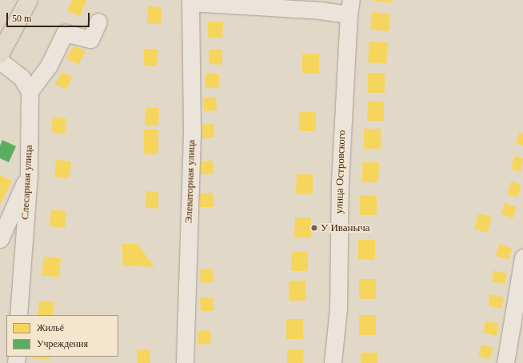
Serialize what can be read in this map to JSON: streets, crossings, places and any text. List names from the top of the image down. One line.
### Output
{"streets":{"street":["улица Островского","Элеваторная улица","Слесарная улица"]},"places":["У Иваныча"],"legend":["Жильё","Учреждения"],"scale_bar":"50 m"}
